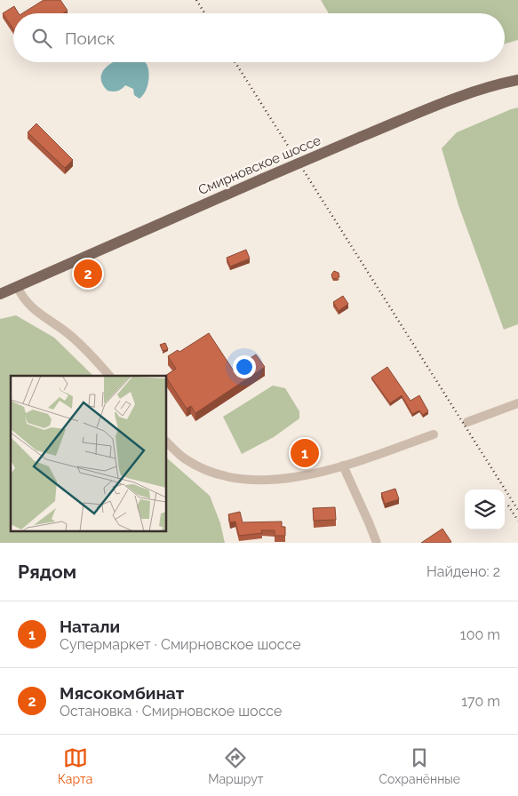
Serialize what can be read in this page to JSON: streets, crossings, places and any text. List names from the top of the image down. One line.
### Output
{"streets":{"main road":["Смирновское шоссе"]},"page":{"search":"Поиск","pins":["2","1"],"heading":["Рядом","Найдено: 2"],"list":[{"mark":"1","name":"Натали","note":"Супермаркет · Смирновское шоссе","value":"100 m"},{"mark":"2","name":"Мясокомбинат","note":"Остановка · Смирновское шоссе","value":"170 m"}],"nav":["Карта","Маршрут","Сохранённые"]}}
